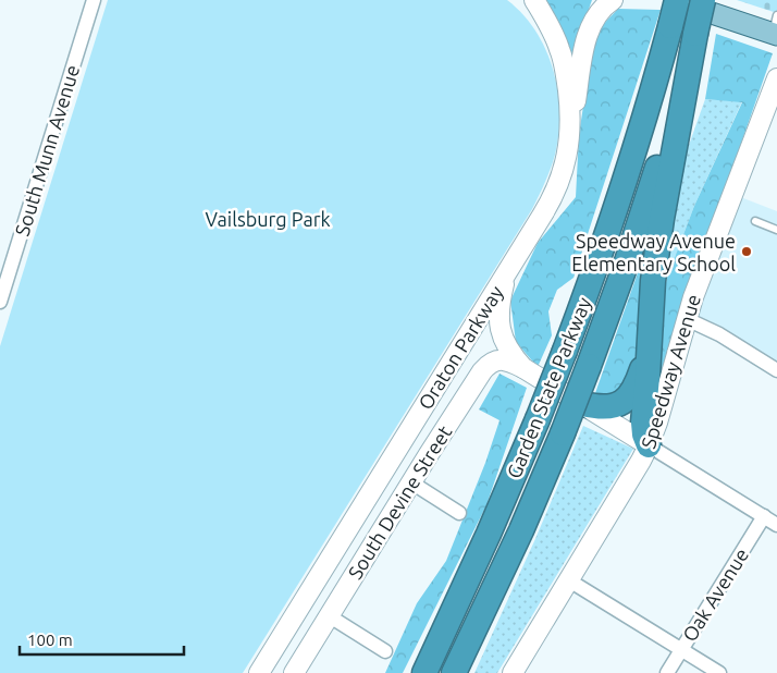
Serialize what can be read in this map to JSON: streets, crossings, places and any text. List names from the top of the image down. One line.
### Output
{"streets":{"highway":["Garden State Parkway"],"main road":["Oraton Parkway","Speedway Avenue","South Devine Street"],"street":["South Munn Avenue","Oak Avenue"]},"parks":["Vailsburg Park"],"places":["Speedway Avenue Elementary School"],"scale_bar":"100 m"}
